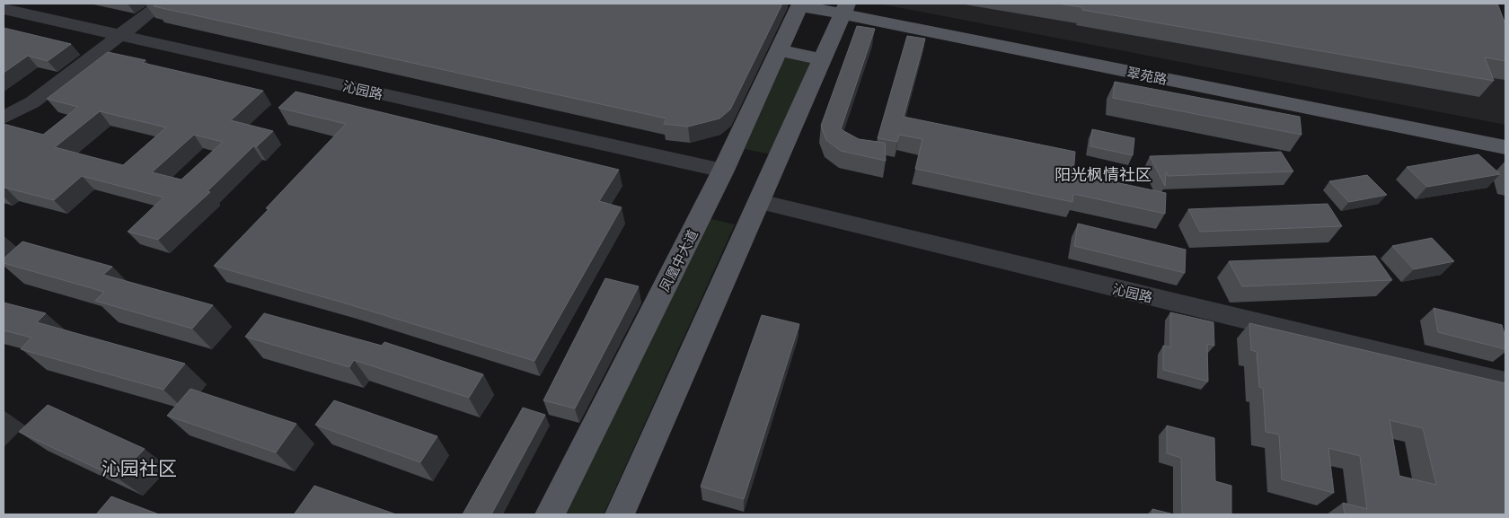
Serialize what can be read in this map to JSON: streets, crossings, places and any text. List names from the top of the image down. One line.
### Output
{"streets":{"main road":["翠苑路","凤凰中大道"],"street":["沁园路"]},"crossings":[["翠苑路","凤凰中大道"],["沁园路","凤凰中大道"]],"districts":["阳光枫情社区","沁园社区"]}
